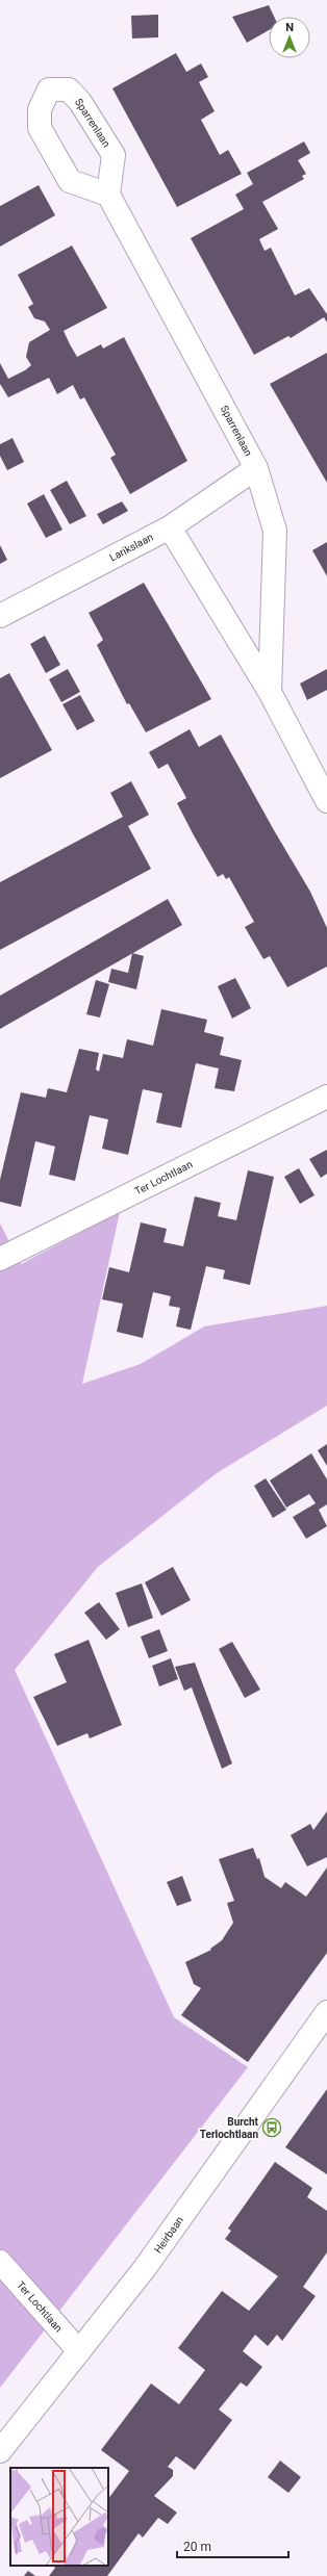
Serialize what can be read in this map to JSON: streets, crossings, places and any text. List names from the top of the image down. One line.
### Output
{"streets":{"street":["Sparrenlaan","Larikslaan","Ter Lochtlaan","Heirbaan"]},"crossings":[["Sparrenlaan","Larikslaan"],["Ter Lochtlaan","Heirbaan"]],"places":{"bus stop":["Burcht Terlochtlaan"]},"scale_bar":"20 m","north":"top"}
